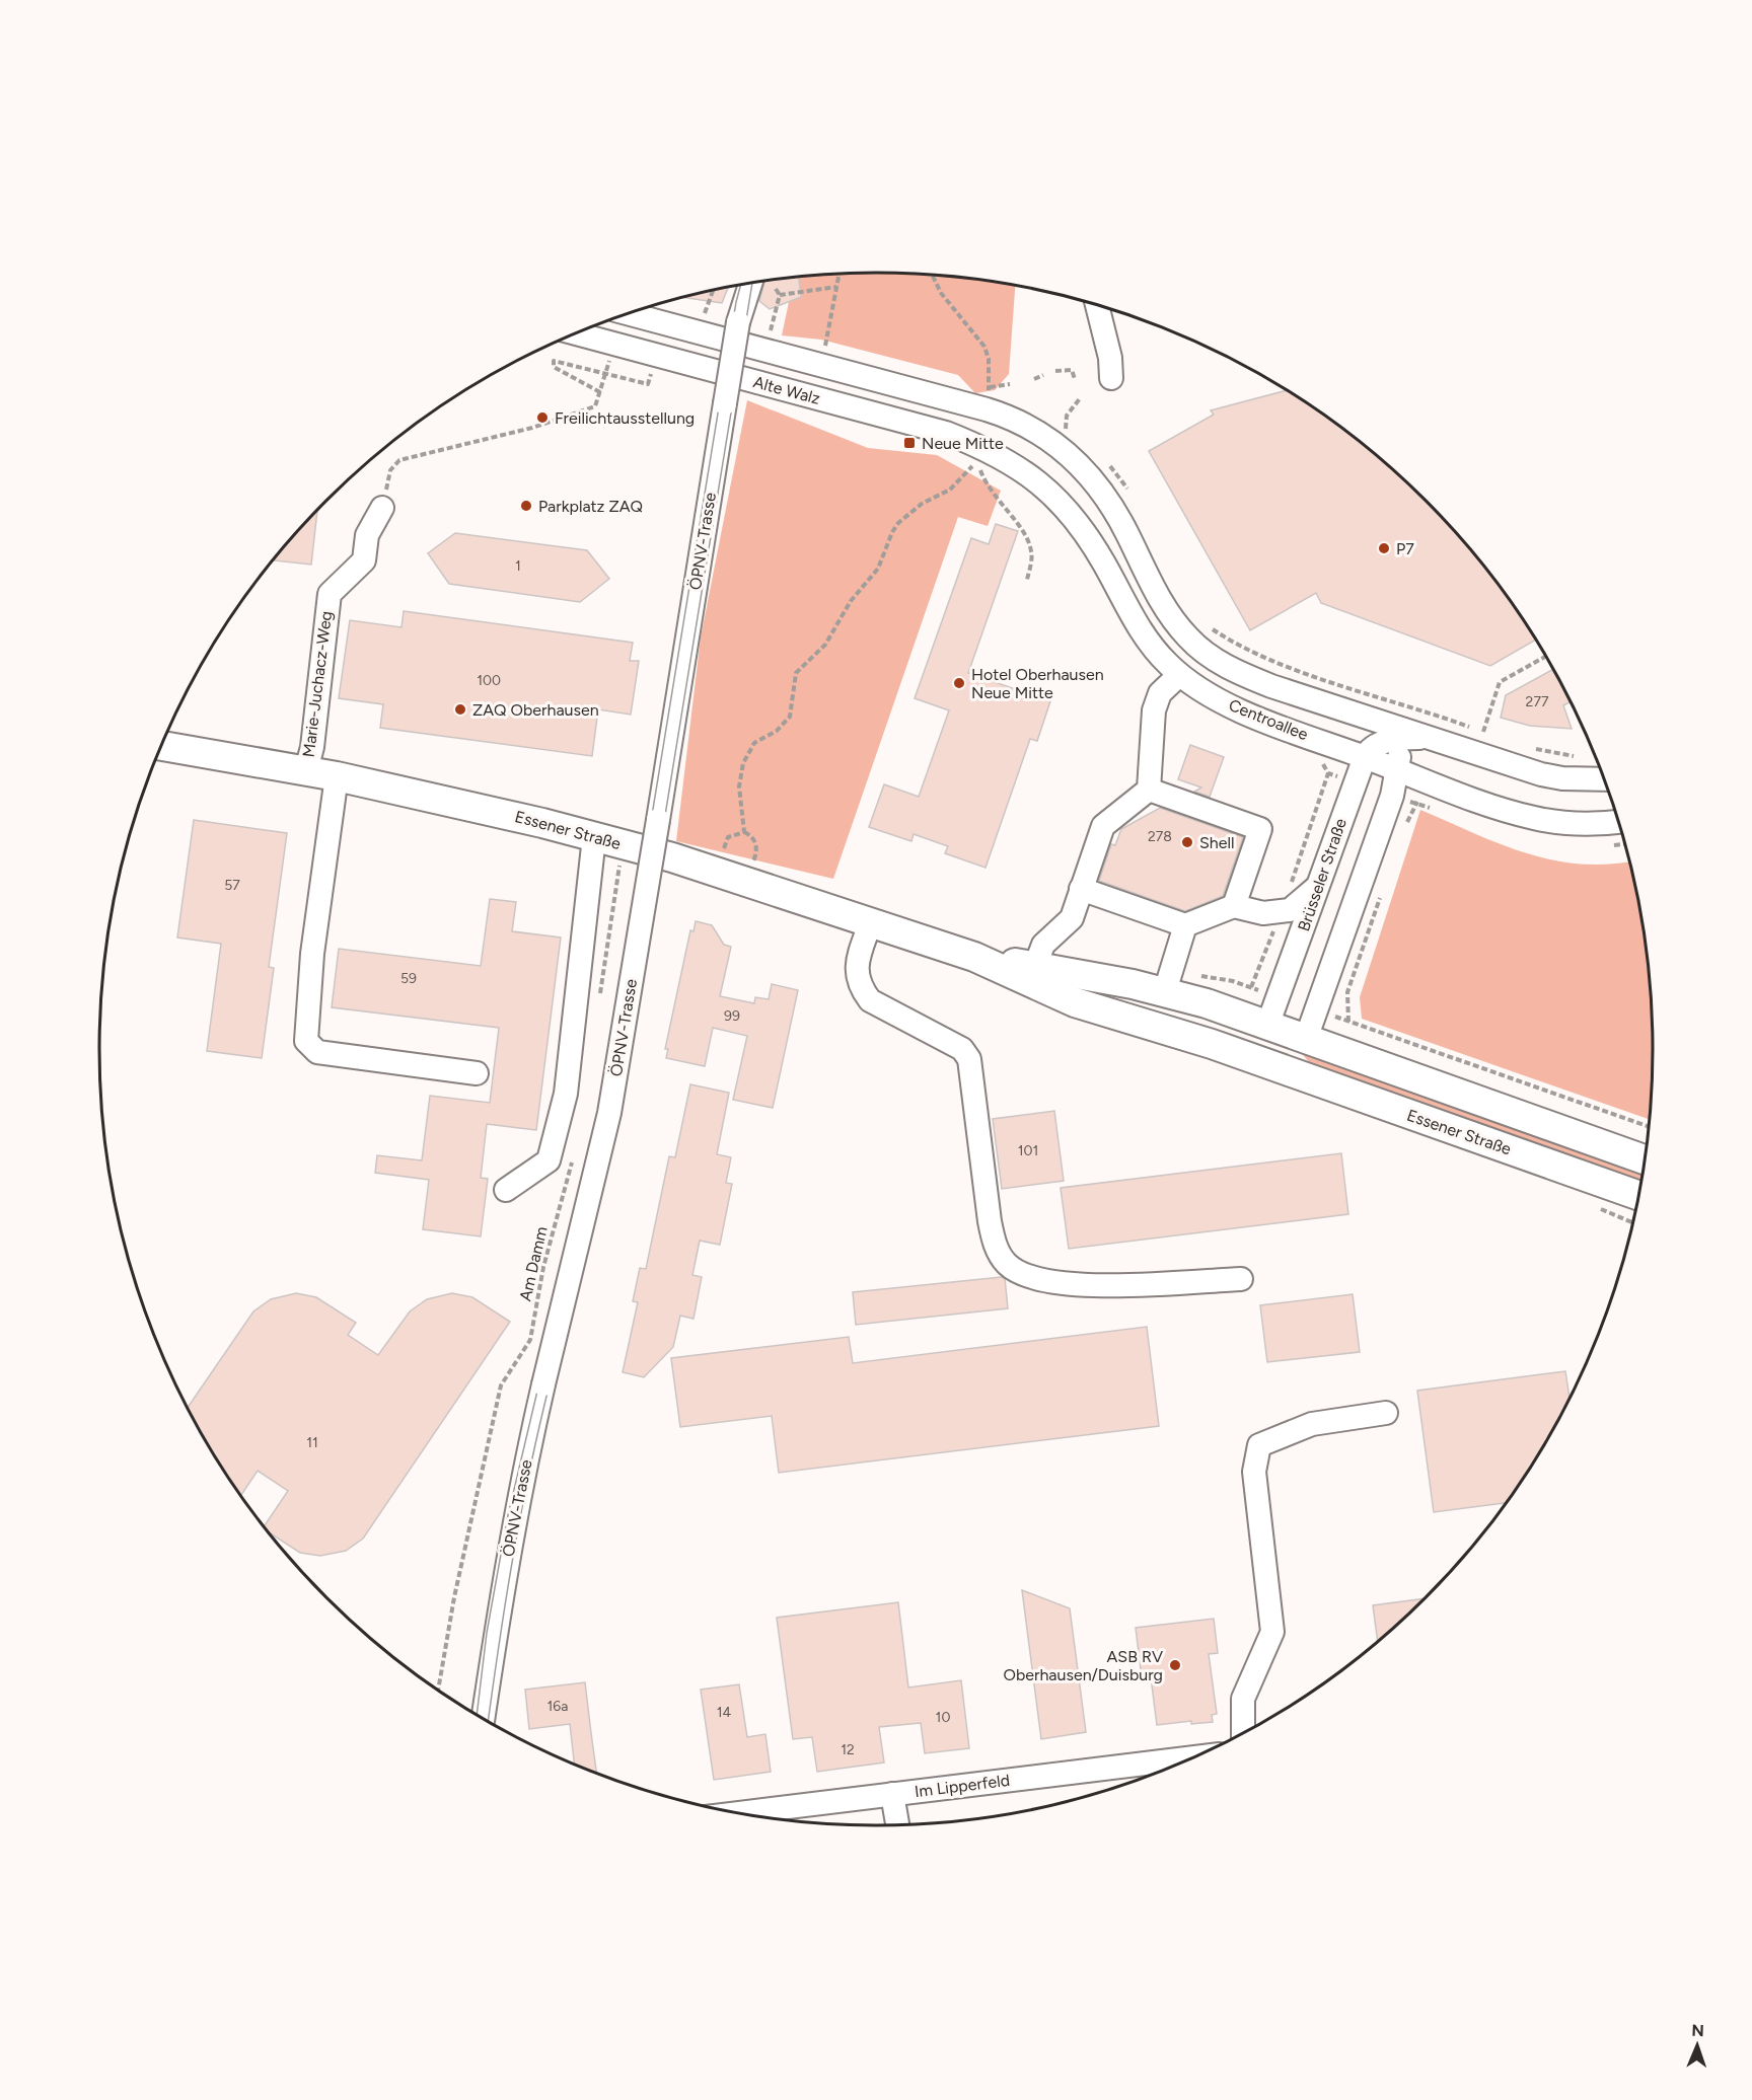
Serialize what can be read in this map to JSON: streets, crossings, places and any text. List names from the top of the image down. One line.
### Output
{"streets":{"main road":["Essener Straße"],"street":["Alte Walz","ÖPNV-Trasse","Marie-Juchacz-Weg","Centroallee","Brüsseler Straße","Im Lipperfeld"],"path":["Am Damm"]},"crossings":[["Alte Walz","Centroallee"],["Marie-Juchacz-Weg","Essener Straße"],["Centroallee","Brüsseler Straße"],["Essener Straße","Brüsseler Straße"]],"places":{"other":["Freilichtausstellung","Parkplatz ZAQ","P7","Hotel Oberhausen Neue Mitte","ZAQ Oberhausen","Shell","ASB RV Oberhausen/Duisburg"],"transit":["Neue Mitte"]},"house_numbers":["1","100","277","278","57","59","99","101","11","16a","14","10","12"],"north":"top"}
